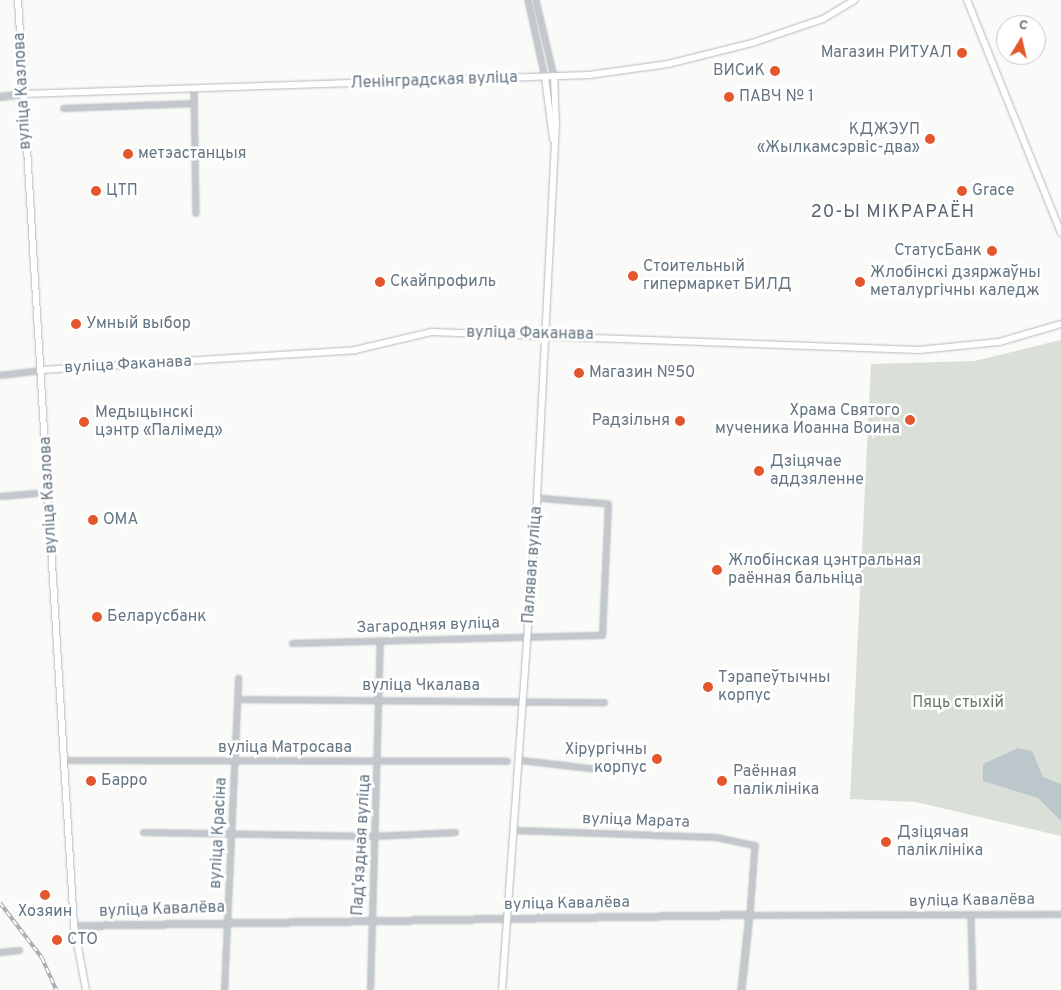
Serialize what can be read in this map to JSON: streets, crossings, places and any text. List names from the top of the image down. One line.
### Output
{"streets":{"main road":["Ленінградская вуліца","вуліца Казлова","вуліца Факанава","Палявая вуліца"],"street":["Загародняя вуліца","вуліца Чкалава","вуліца Матросава","вуліца Марата","вуліца Красіна","Падʼяздная вуліца","вуліца Кавалёва"]},"crossings":[["Ленінградская вуліца","вуліца Казлова"],["Ленінградская вуліца","Палявая вуліца"],["вуліца Казлова","вуліца Факанава"],["вуліца Казлова","вуліца Матросава"],["вуліца Казлова","вуліца Кавалёва"],["вуліца Факанава","Палявая вуліца"],["Палявая вуліца","Загародняя вуліца"],["Палявая вуліца","вуліца Чкалава"],["Палявая вуліца","вуліца Марата"],["Палявая вуліца","вуліца Кавалёва"],["Загародняя вуліца","Падʼяздная вуліца"],["вуліца Чкалава","вуліца Красіна"],["вуліца Чкалава","Падʼяздная вуліца"],["вуліца Матросава","вуліца Красіна"],["вуліца Матросава","Падʼяздная вуліца"],["вуліца Марата","вуліца Кавалёва"],["вуліца Красіна","вуліца Кавалёва"],["Падʼяздная вуліца","вуліца Кавалёва"]],"districts":["20-Ы МІКРАРАЁН"],"parks":["Пяць стыхій"],"places":["Магазин РИТУАЛ","ВИСиК","ПАВЧ № 1","КДЖЭУП «Жылкамсэрвіс-два»","метэастанцыя","ЦТП","Grace","СтатусБанк","Стоительный гипермаркет БИЛД","Скайпрофиль","Жлобінскі дзяржаўны металургічны каледж","Умный выбор","Магазин №50","Храма Святого мученика Иоанна Воина","Радзільня","Медыцынскі цэнтр «Палімед»","Дзіцячае аддзяленне","ОМА","Жлобінская цэнтральная раённая бальніца","Беларусбанк","Тэрапеўтычны корпус","Хірургічны корпус","Барро","Раённая паліклініка","Дзіцячая паліклініка","Хозяин","СТО"],"north":"top"}
